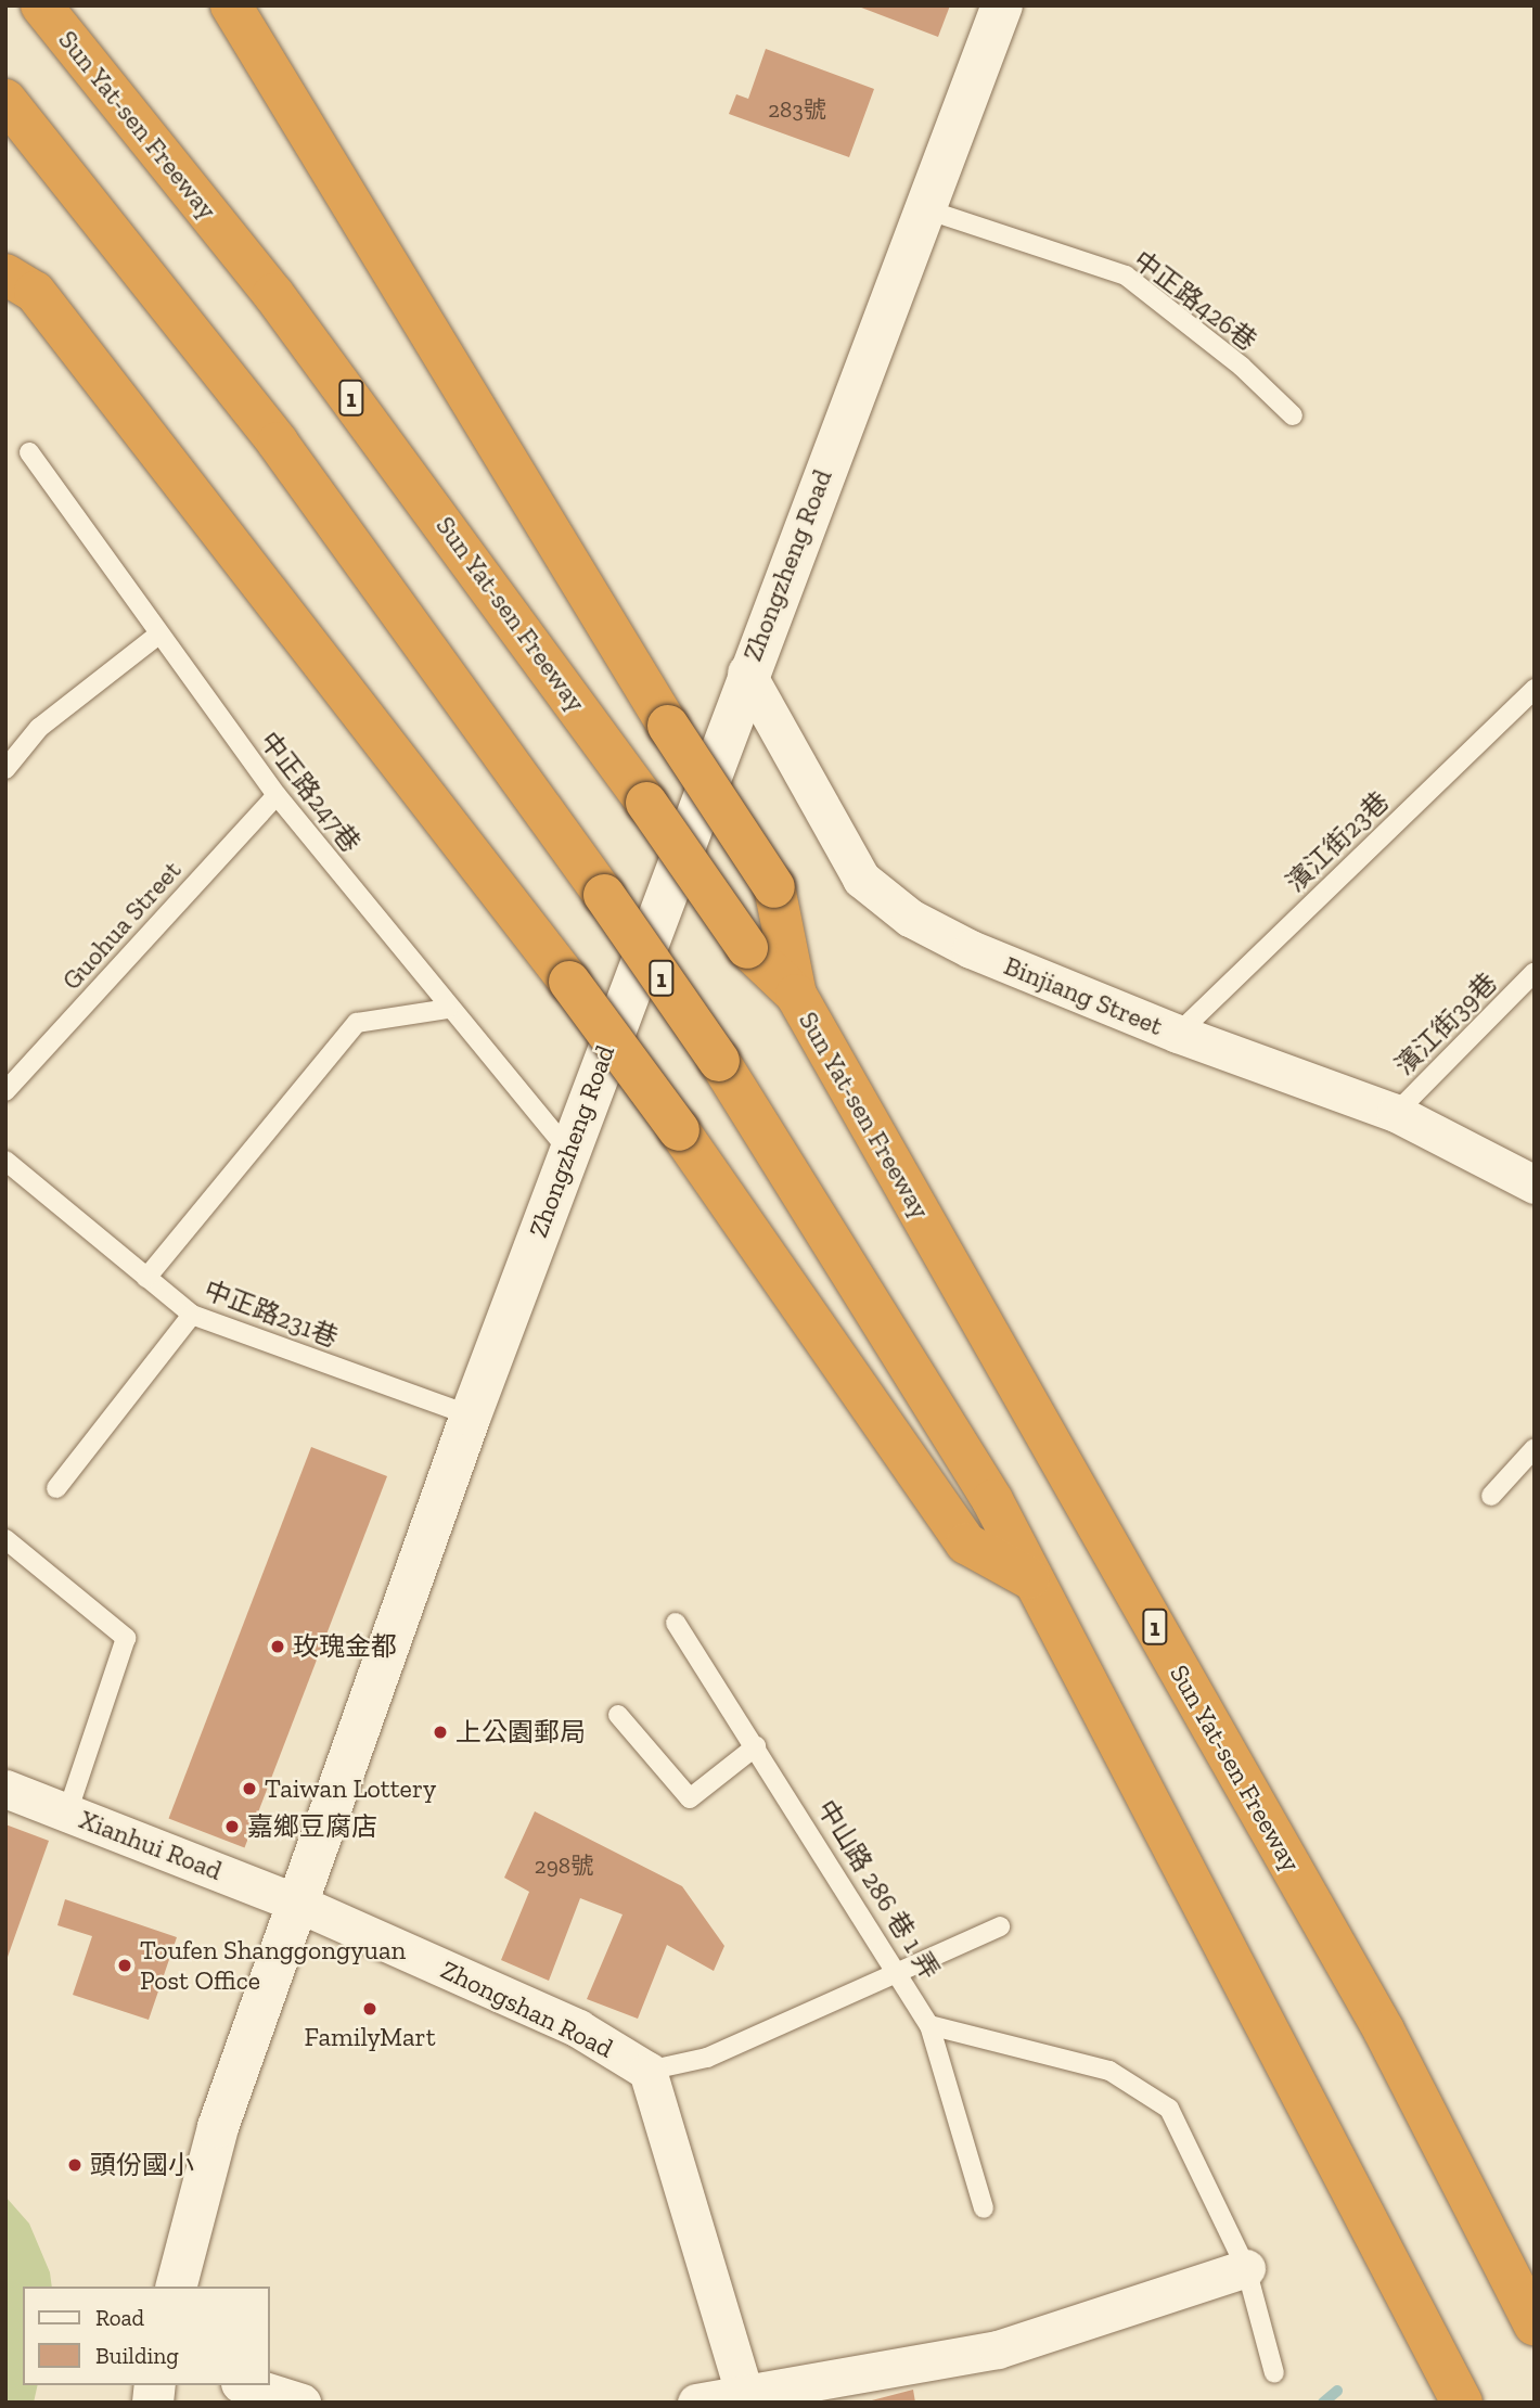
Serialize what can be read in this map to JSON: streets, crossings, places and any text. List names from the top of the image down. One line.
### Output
{"streets":{"highway":["Sun Yat-sen Freeway","1"],"main road":["Zhongzheng Road"],"street":["Binjiang Street","Xianhui Road","Zhongshan Road"],"lane":["中正路426巷","中正路247巷","濱江街23巷","Guohua Street","濱江街39巷","中正路231巷","中山路 286 巷 1 弄"]},"crossings":[["中正路426巷","Zhongzheng Road"],["Zhongzheng Road","中正路247巷"],["Zhongzheng Road","Binjiang Street"],["Zhongzheng Road","中正路231巷"],["Zhongzheng Road","Xianhui Road"],["Zhongzheng Road","Zhongshan Road"],["中正路247巷","Guohua Street"],["濱江街23巷","Binjiang Street"],["Binjiang Street","濱江街39巷"],["Xianhui Road","Zhongshan Road"]],"places":["玫瑰金都","上公園郵局","Taiwan Lottery","嘉鄉豆腐店","Toufen Shanggongyuan Post Office","FamilyMart","頭份國小"],"house_numbers":["283號","298號"],"legend":["Road","Building"]}
